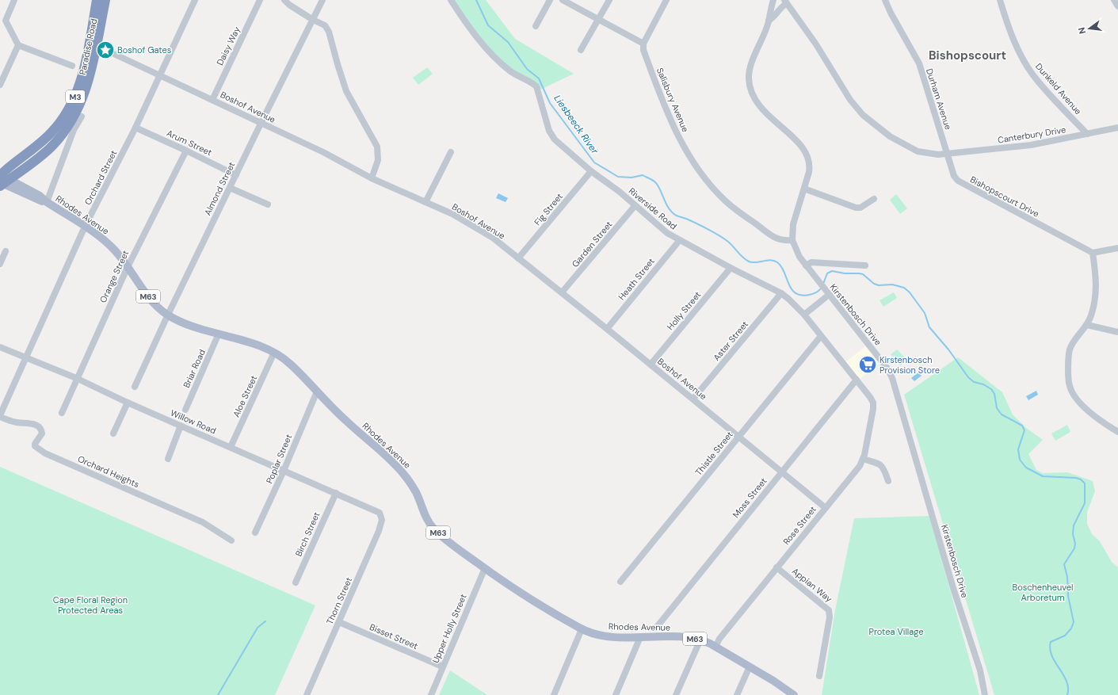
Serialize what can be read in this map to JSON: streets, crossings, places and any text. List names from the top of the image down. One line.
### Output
{"streets":{"highway":["Paradise Road","M3"],"main road":["Rhodes Avenue","M63"],"street":["Daisy Way","Dunkeld Avenue","Durham Avenue","Salisbury Avenue","Boshof Avenue","Canterbury Drive","Arum Street","Orchard Street","Almond Street","Bishopscourt Drive","Riverside Road","Fig Street","Garden Street","Orange Street","Heath Street","Holly Street","Kirstenbosch Drive","Aster Street","Briar Road","Aloe Street","Willow Road","Thistle Street","Poplar Street","Orchard Heights","Moss Street","Rose Street","Birch Street","Appian Way","Thorn Street","Upper Holly Street","Bisset Street"]},"crossings":[["Daisy Way","Boshof Avenue"],["Paradise Road","Rhodes Avenue"],["Dunkeld Avenue","Canterbury Drive"],["Durham Avenue","Canterbury Drive"],["Durham Avenue","Bishopscourt Drive"],["Salisbury Avenue","Kirstenbosch Drive"],["Boshof Avenue","Orchard Street"],["Boshof Avenue","Almond Street"],["Boshof Avenue","Fig Street"],["Boshof Avenue","Garden Street"],["Boshof Avenue","Heath Street"],["Boshof Avenue","Holly Street"],["Boshof Avenue","Aster Street"],["Boshof Avenue","Thistle Street"],["Boshof Avenue","Moss Street"],["Boshof Avenue","Rose Street"],["Canterbury Drive","Bishopscourt Drive"],["Arum Street","Orchard Street"],["Arum Street","Almond Street"],["Arum Street","Orange Street"],["Orchard Street","Rhodes Avenue"],["Orchard Street","Willow Road"],["Orchard Street","Orchard Heights"],["Almond Street","Rhodes Avenue"],["Riverside Road","Fig Street"],["Riverside Road","Garden Street"],["Riverside Road","Heath Street"],["Riverside Road","Holly Street"],["Riverside Road","Aster Street"],["Riverside Road","Thistle Street"],["Riverside Road","Moss Street"],["Riverside Road","Rose Street"],["Rhodes Avenue","Orange Street"],["Rhodes Avenue","Briar Road"],["Rhodes Avenue","Aloe Street"],["Rhodes Avenue","Poplar Street"],["Rhodes Avenue","Rose Street"],["Rhodes Avenue","Upper Holly Street"],["Orange Street","Willow Road"],["Aloe Street","Willow Road"],["Willow Road","Poplar Street"],["Willow Road","Birch Street"],["Willow Road","Thorn Street"],["Rose Street","Appian Way"],["Thorn Street","Bisset Street"],["Upper Holly Street","Bisset Street"]],"districts":["Bishopscourt"],"water":["Liesbeeck River"],"parks":["Boschenheuvel Arboretum","Cape Floral Region Protected Areas","Protea Village"],"places":{"place":["Boshof Gates"],"supermarket":["Kirstenbosch Provision Store"]},"north":"left"}
